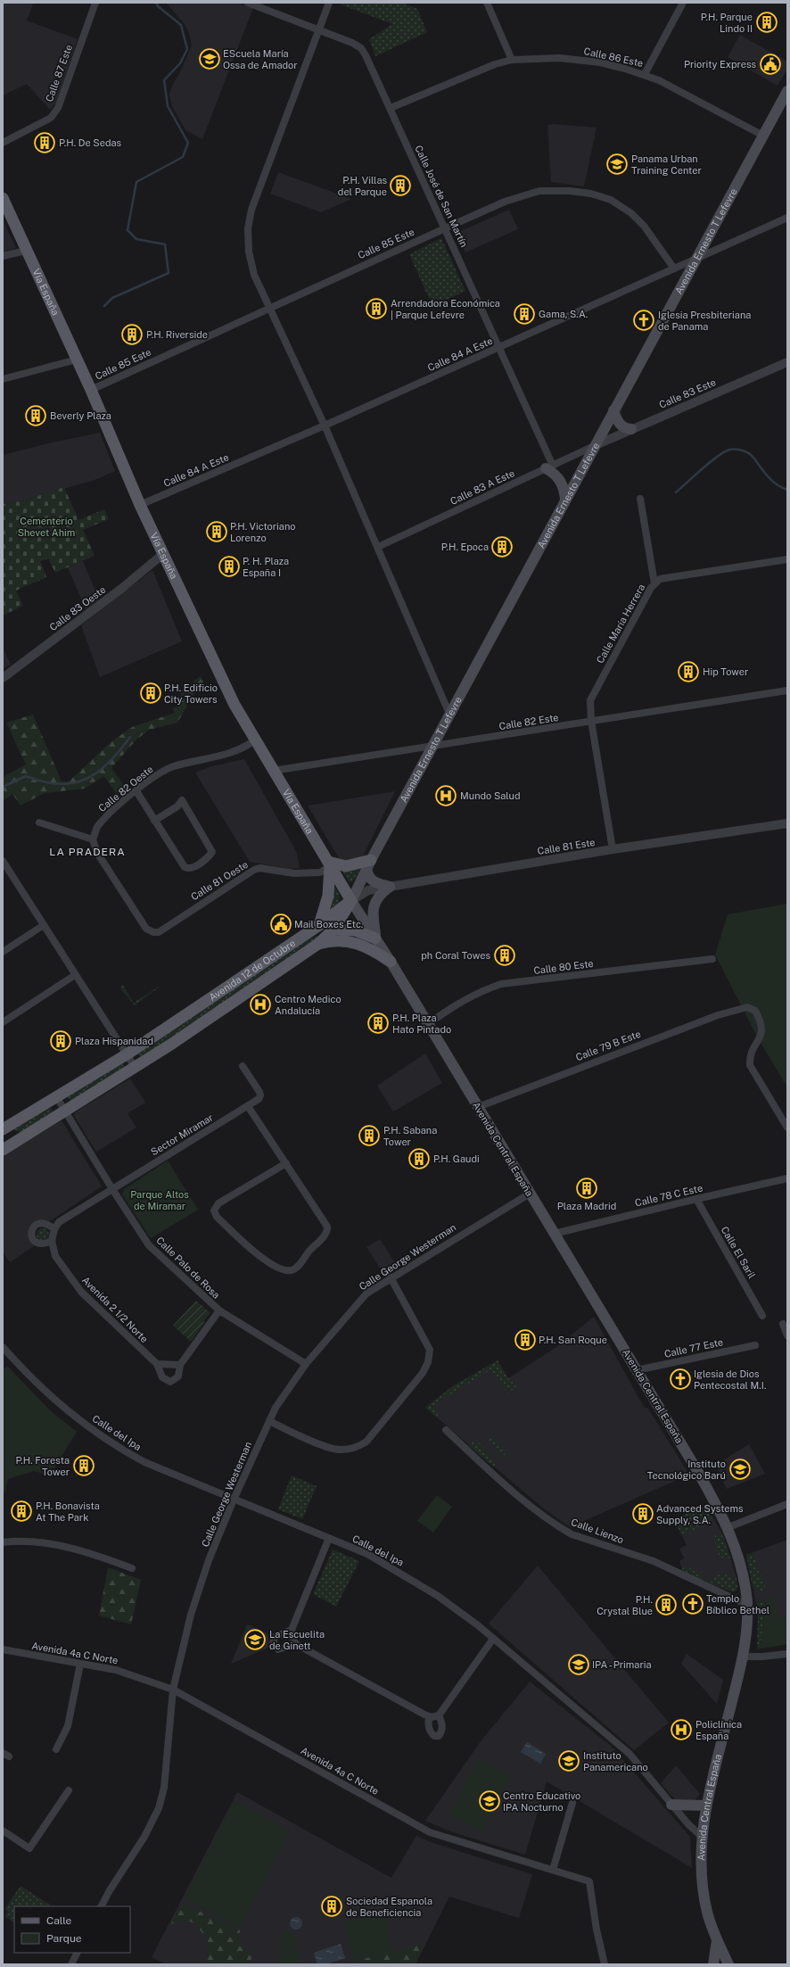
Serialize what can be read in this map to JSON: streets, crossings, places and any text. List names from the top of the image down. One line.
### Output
{"streets":{"main road":["Avenida Ernesto T Lefevre","Vía España","Avenida 12 de Octubre","Avenida Central España"],"street":["Calle 86 Este","Calle 87 Este","Calle José de San Martín","Calle 85 Este","Calle 84 A Este","Calle 83 Este","Calle 83 A Este","Calle 83 Oeste","Calle María Herrera","Calle 82 Este","Calle 82 Oeste","Calle 81 Este","Calle 81 Oeste","Calle 80 Este","Calle 79 B Este","Sector Miramar","Calle 78 C Este","Calle El Saril","Calle George Westerman","Calle Palo de Rosa","Avenida 2 1/2 Norte","Calle 77 Este","Calle del Ipa","Calle Lienzo","Avenida 4a C Norte"]},"crossings":[["Calle 86 Este","Calle José de San Martín"],["Calle 86 Este","Avenida Ernesto T Lefevre"],["Calle José de San Martín","Calle 85 Este"],["Calle José de San Martín","Calle 84 A Este"],["Calle José de San Martín","Calle 83 A Este"],["Avenida Ernesto T Lefevre","Vía España"],["Avenida Ernesto T Lefevre","Calle 84 A Este"],["Avenida Ernesto T Lefevre","Calle 83 Este"],["Avenida Ernesto T Lefevre","Calle 83 A Este"],["Avenida Ernesto T Lefevre","Calle 82 Este"],["Avenida Ernesto T Lefevre","Calle 81 Este"],["Avenida Ernesto T Lefevre","Avenida 12 de Octubre"],["Avenida Ernesto T Lefevre","Avenida Central España"],["Calle 85 Este","Vía España"],["Calle 85 Este","Calle 84 A Este"],["Vía España","Calle 84 A Este"],["Vía España","Calle 83 Oeste"],["Vía España","Calle 82 Este"],["Vía España","Calle 82 Oeste"],["Vía España","Calle 81 Este"],["Vía España","Calle 81 Oeste"],["Vía España","Avenida 12 de Octubre"],["Vía España","Avenida Central España"],["Calle 83 Este","Calle 83 A Este"],["Calle María Herrera","Calle 82 Este"],["Calle María Herrera","Calle 81 Este"],["Calle 82 Oeste","Calle 81 Oeste"],["Calle 81 Este","Avenida 12 de Octubre"],["Calle 81 Este","Avenida Central España"],["Calle 80 Este","Avenida Central España"],["Avenida 12 de Octubre","Avenida Central España"],["Avenida 12 de Octubre","Calle Palo de Rosa"],["Calle 79 B Este","Avenida Central España"],["Sector Miramar","Calle Palo de Rosa"],["Avenida Central España","Calle 78 C Este"],["Avenida Central España","Calle George Westerman"],["Avenida Central España","Calle 77 Este"],["Avenida Central España","Calle del Ipa"],["Avenida Central España","Calle Lienzo"],["Calle 78 C Este","Calle El Saril"],["Calle George Westerman","Calle Palo de Rosa"],["Calle George Westerman","Calle del Ipa"],["Calle George Westerman","Avenida 4a C Norte"]],"districts":["LA PRADERA"],"parks":["Cementerio Shevet Ahim","Parque Altos de Miramar"],"places":{"building":["P.H. Parque Lindo II","P.H. De Sedas","P.H. Villas del Parque","Arrendadora Económica | Parque Lefevre","Gama, S.A.","P.H. Riverside","Beverly Plaza","P.H. Victoriano Lorenzo","P.H. Epoca","P. H. Plaza España I","Hip Tower","P.H. Edificio City Towers","ph Coral Towes","P.H. Plaza Hato Pintado","Plaza Hispanidad","P.H. Sabana Tower","P.H. Gaudi","Plaza Madrid","P.H. San Roque","P.H. Foresta Tower","P.H. Bonavista At The Park","Advanced Systems Supply, S.A.","P.H. Crystal Blue","Sociedad Espanola de Beneficiencia"],"school or university":["EScuela María Ossa de Amador","Panama Urban Training Center","Instituto Tecnológico Barú","La Escuelita de Ginett","IPA - Primaria","Instituto Panamericano","Centro Educativo IPA Nocturno"],"public building":["Priority Express","Mail Boxes Etc."],"church":["Iglesia Presbiteriana de Panama","Iglesia de Dios Pentecostal M.I.","Templo Bíblico Bethel"],"hospital":["Mundo Salud","Centro Medico Andalucía","Policlínica España"]},"legend":["Calle","Parque"]}
